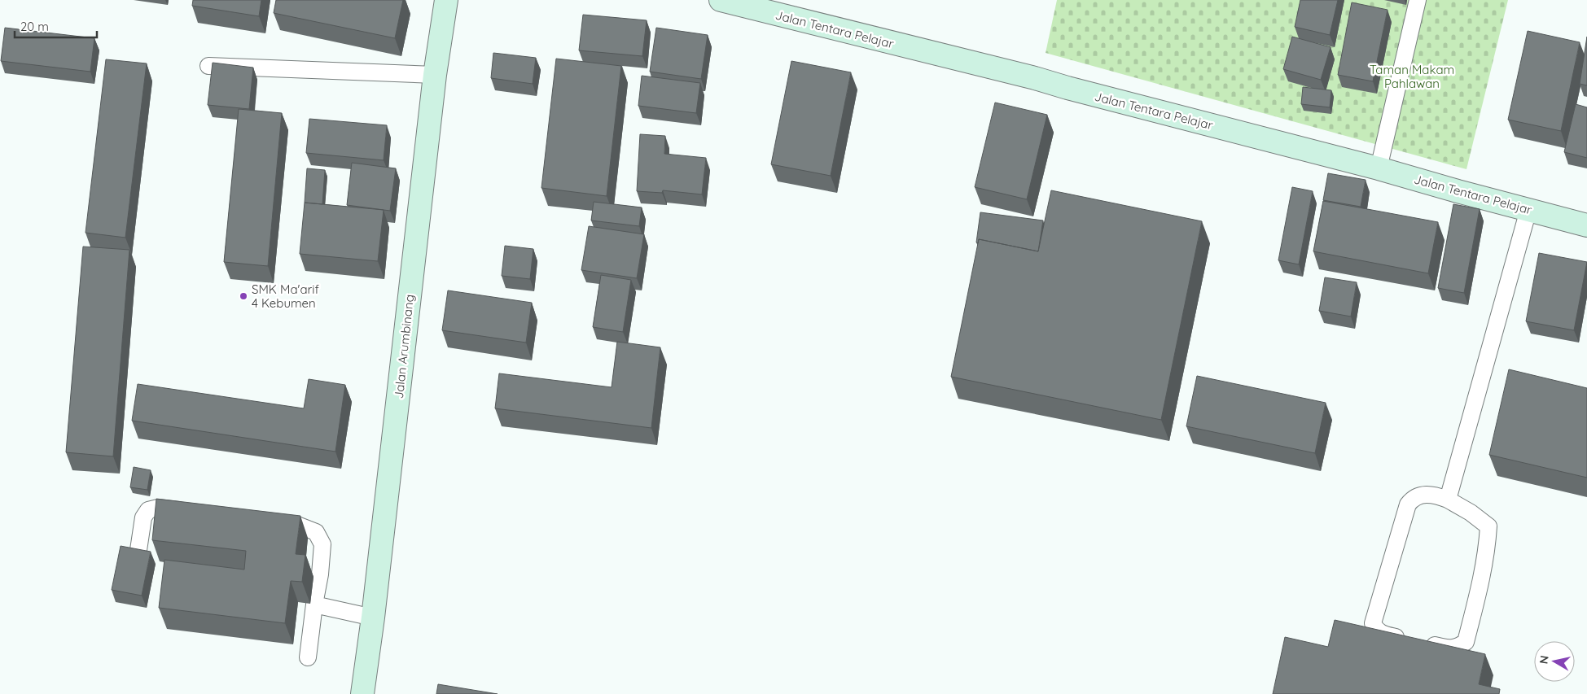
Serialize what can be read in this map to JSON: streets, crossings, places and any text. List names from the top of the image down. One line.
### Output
{"streets":{"main road":["Jalan Tentara Pelajar","Jalan Arumbinang"]},"parks":["Taman Makam Pahlawan"],"places":["SMK Ma'arif 4 Kebumen"],"scale_bar":"20 m","north":"left"}
